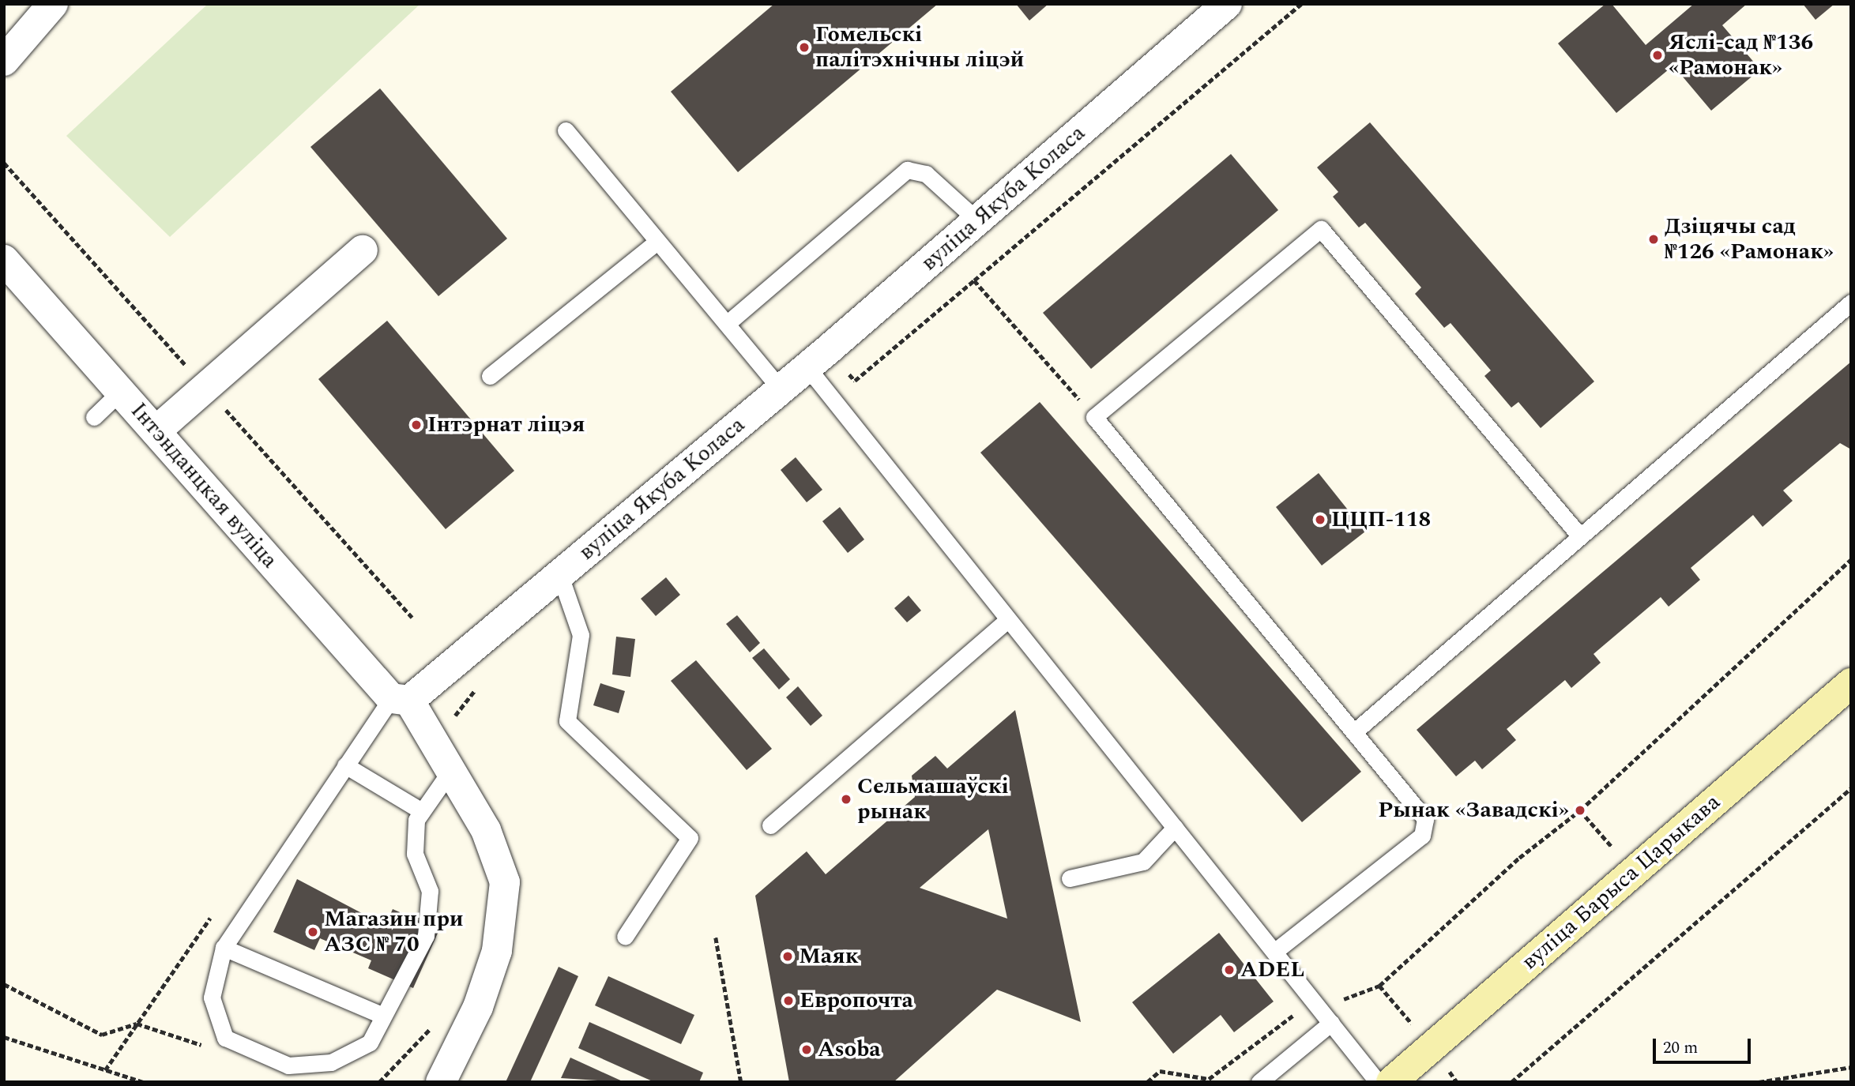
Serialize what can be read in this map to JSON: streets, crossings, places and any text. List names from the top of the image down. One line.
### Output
{"streets":{"main road":["вуліца Барыса Царыкава"],"street":["вуліца Якуба Коласа","Інтэнданцкая вуліца"]},"crossings":[["вуліца Якуба Коласа","Інтэнданцкая вуліца"]],"places":["Гомельскі палітэхнічны ліцэй","Яслі-сад №136 «Рамонак»","Дзіцячы сад №126 «Рамонак»","Інтэрнат ліцэя","ЦЦП-118","Сельмашаўскі рынак","Рынак «Завадскі»","Магазин при АЗС № 70","Маяк","ADEL","Европочта","Asoba"],"scale_bar":"20 m"}
